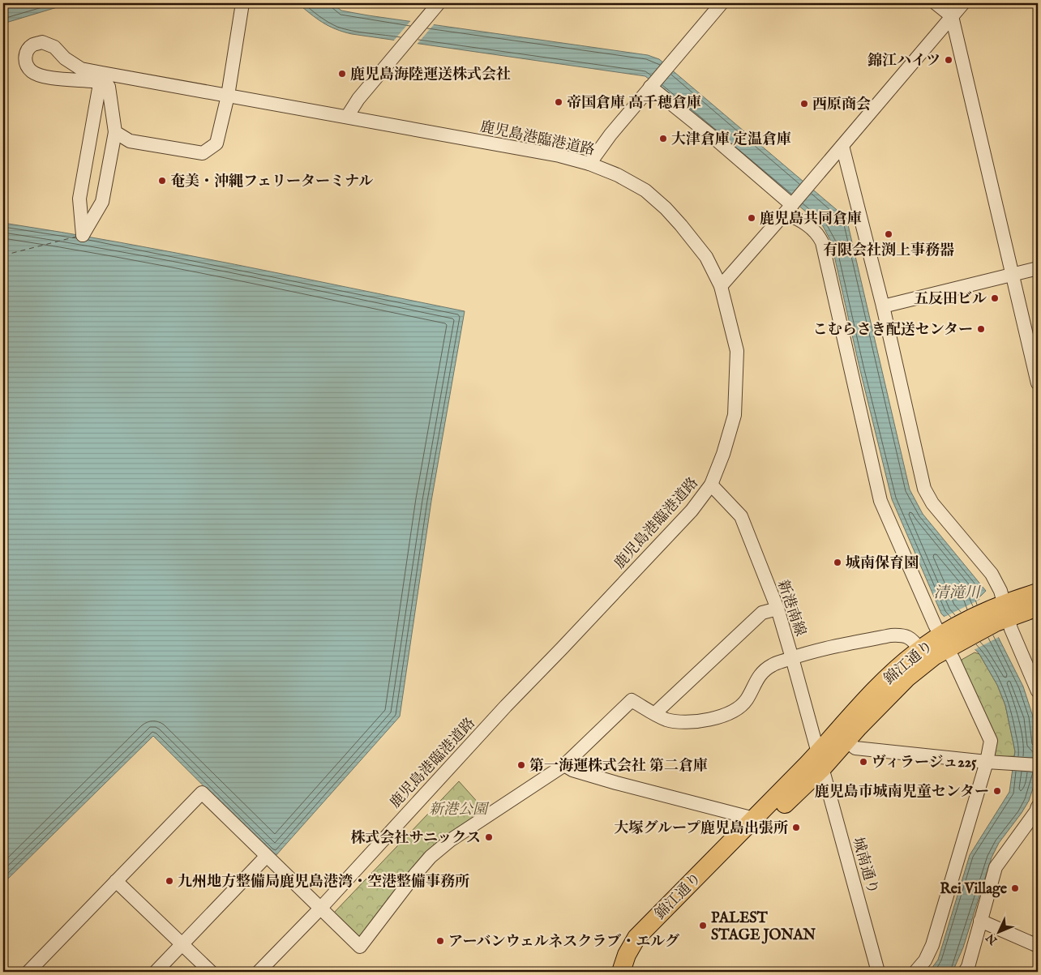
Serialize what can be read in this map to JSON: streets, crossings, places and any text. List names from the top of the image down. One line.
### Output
{"streets":{"highway":["錦江通り"],"street":["鹿児島港臨港道路","新港南線","城南通り"]},"crossings":[["鹿児島港臨港道路","新港南線"],["新港南線","錦江通り"],["新港南線","城南通り"],["錦江通り","城南通り"]],"water":["清滝川"],"parks":["新港公園"],"places":["錦江ハイツ","鹿児島海陸運送株式会社","帝国倉庫 高千穂倉庫","西原商会","大津倉庫 定温倉庫","奄美・沖縄フェリーターミナル","鹿児島共同倉庫","有限会社渕上事務器","五反田ビル","こむらさき配送センター","城南保育園","ヴィラージュ225","第一海運株式会社 第二倉庫","鹿児島市城南児童センター","大塚グループ鹿児島出張所","株式会社サニックス","九州地方整備局鹿児島港湾・空港整備事務所","Rei Village","PALEST STAGE JONAN","アーバンウェルネスクラブ・エルグ"],"north":"bottom left"}
